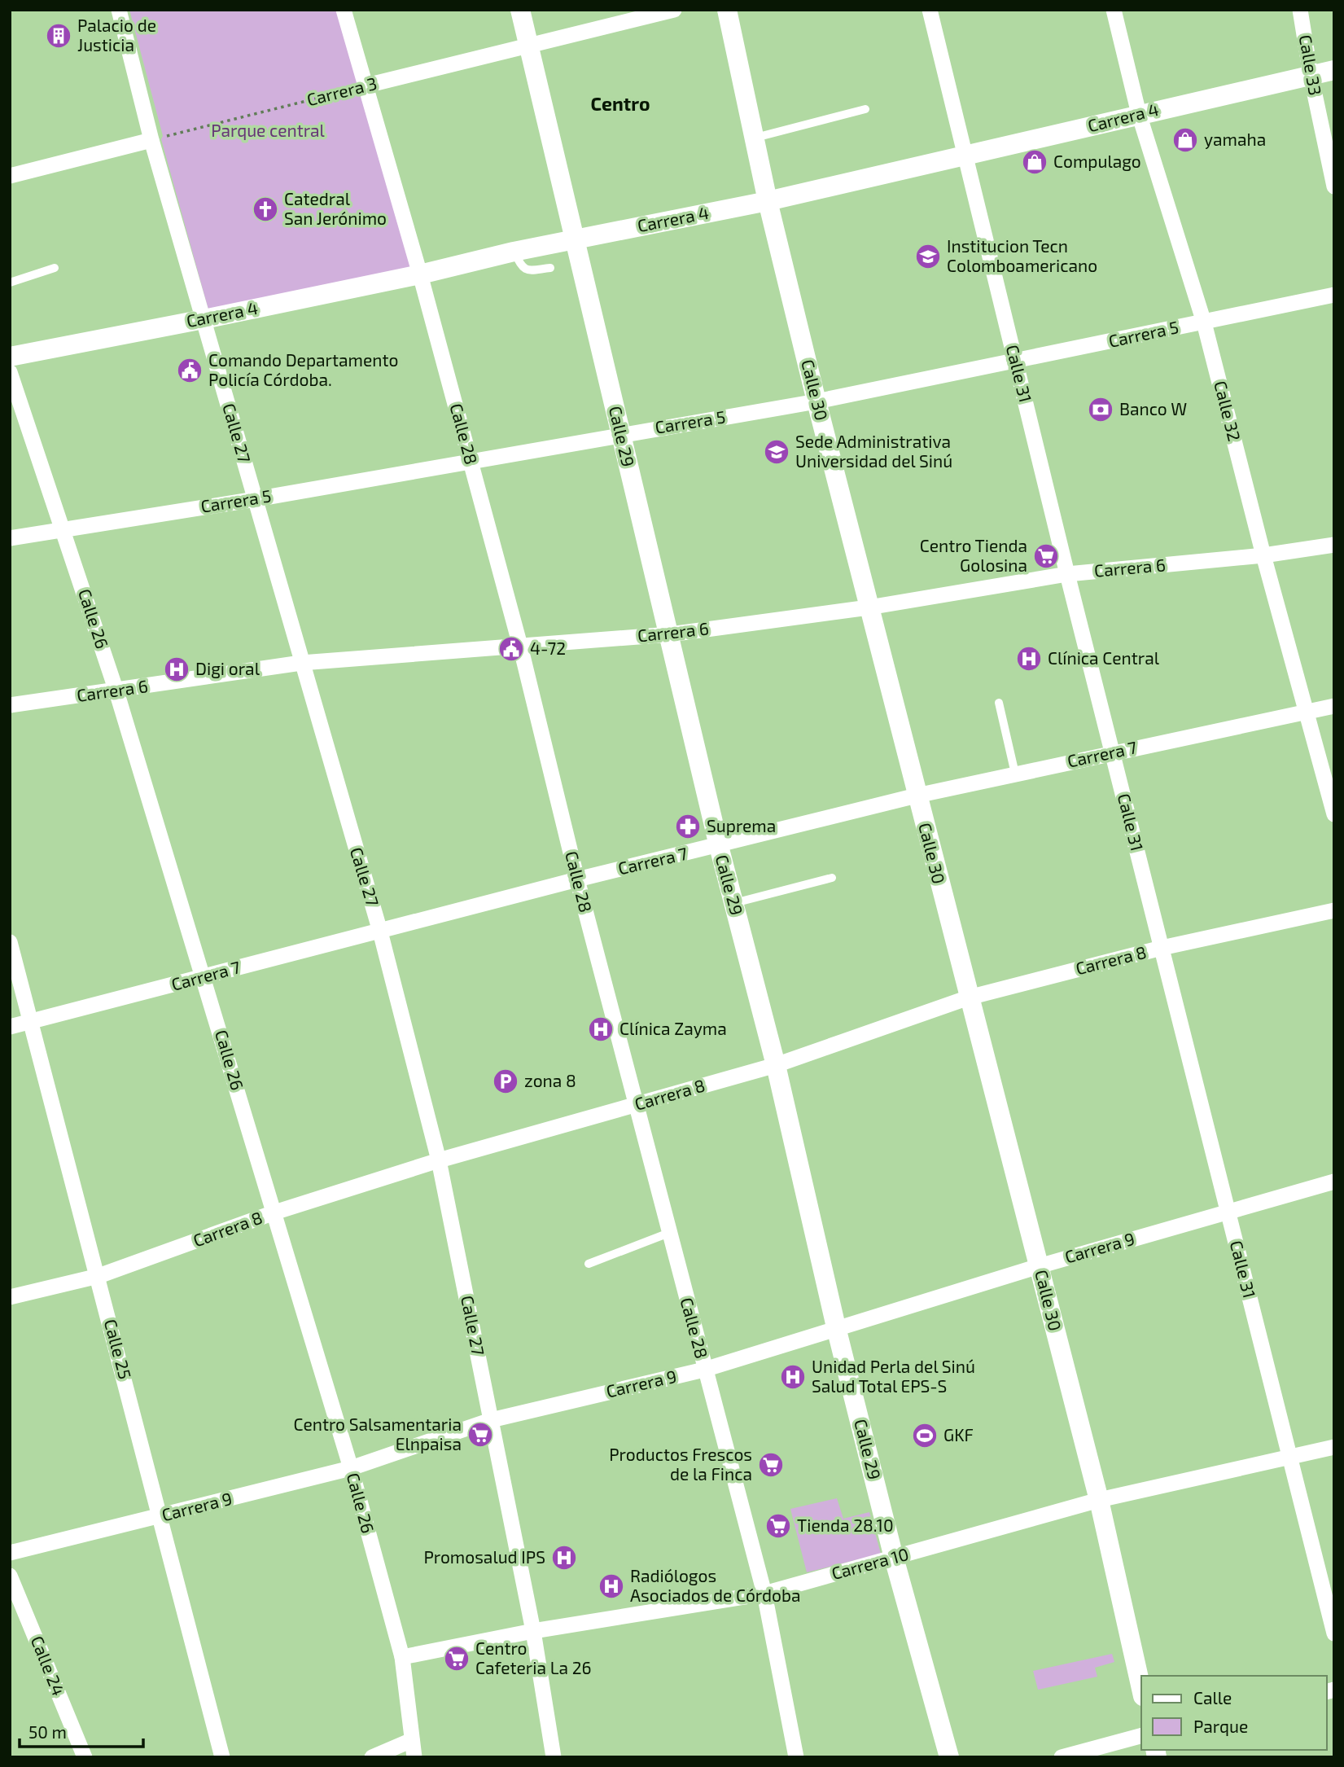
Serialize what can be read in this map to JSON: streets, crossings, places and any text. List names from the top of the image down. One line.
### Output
{"streets":{"street":["Calle 33","Carrera 3","Carrera 4","Carrera 5","Calle 31","Calle 30","Calle 32","Calle 27","Calle 28","Calle 29","Carrera 6","Calle 26","Carrera 7","Carrera 8","Carrera 9","Calle 25","Carrera 10","Calle 24"]},"crossings":[["Calle 33","Carrera 4"],["Carrera 3","Calle 27"],["Carrera 3","Calle 28"],["Carrera 3","Calle 29"],["Carrera 4","Calle 31"],["Carrera 4","Calle 30"],["Carrera 4","Calle 32"],["Carrera 4","Calle 27"],["Carrera 4","Calle 28"],["Carrera 4","Calle 29"],["Carrera 5","Calle 31"],["Carrera 5","Calle 30"],["Carrera 5","Calle 32"],["Carrera 5","Calle 27"],["Carrera 5","Calle 28"],["Carrera 5","Calle 29"],["Carrera 5","Calle 26"],["Calle 31","Carrera 6"],["Calle 31","Carrera 7"],["Calle 31","Carrera 8"],["Calle 31","Carrera 9"],["Calle 31","Carrera 10"],["Calle 30","Carrera 6"],["Calle 30","Carrera 7"],["Calle 30","Carrera 8"],["Calle 30","Carrera 9"],["Calle 30","Carrera 10"],["Calle 32","Carrera 6"],["Calle 32","Carrera 7"],["Calle 27","Carrera 6"],["Calle 27","Carrera 7"],["Calle 27","Carrera 8"],["Calle 27","Carrera 9"],["Calle 27","Carrera 10"],["Calle 28","Carrera 6"],["Calle 28","Carrera 7"],["Calle 28","Carrera 8"],["Calle 28","Carrera 9"],["Calle 28","Carrera 10"],["Calle 29","Carrera 6"],["Calle 29","Carrera 7"],["Calle 29","Carrera 8"],["Calle 29","Carrera 9"],["Calle 29","Carrera 10"],["Carrera 6","Calle 26"],["Calle 26","Carrera 7"],["Calle 26","Carrera 8"],["Calle 26","Carrera 9"],["Calle 26","Carrera 10"],["Carrera 7","Calle 25"],["Carrera 8","Calle 25"],["Carrera 9","Calle 25"]],"districts":["Centro"],"parks":["Parque central"],"places":{"building":["Palacio de Justicia"],"shop":["yamaha","Compulago"],"church":["Catedral San Jerónimo"],"school or university":["Institucion Tecn Colomboamericano","Sede Administrativa Universidad del Sinú"],"public building":["Comando Departamento Policía Córdoba.","4-72"],"bank":["Banco W"],"supermarket":["Centro Tienda Golosina","Centro Salsamentaria Elnpaisa","Productos Frescos de la Finca","Tienda 28.10","Centro Cafeteria La 26"],"hospital":["Clínica Central","Digi oral","Clínica Zayma","Unidad Perla del Sinú Salud Total EPS-S","Promosalud IPS","Radiólogos Asociados de Córdoba"],"pharmacy":["Suprema"],"parking":["zona 8"],"sports":["GKF"]},"legend":["Calle","Parque"],"scale_bar":"50 m"}
